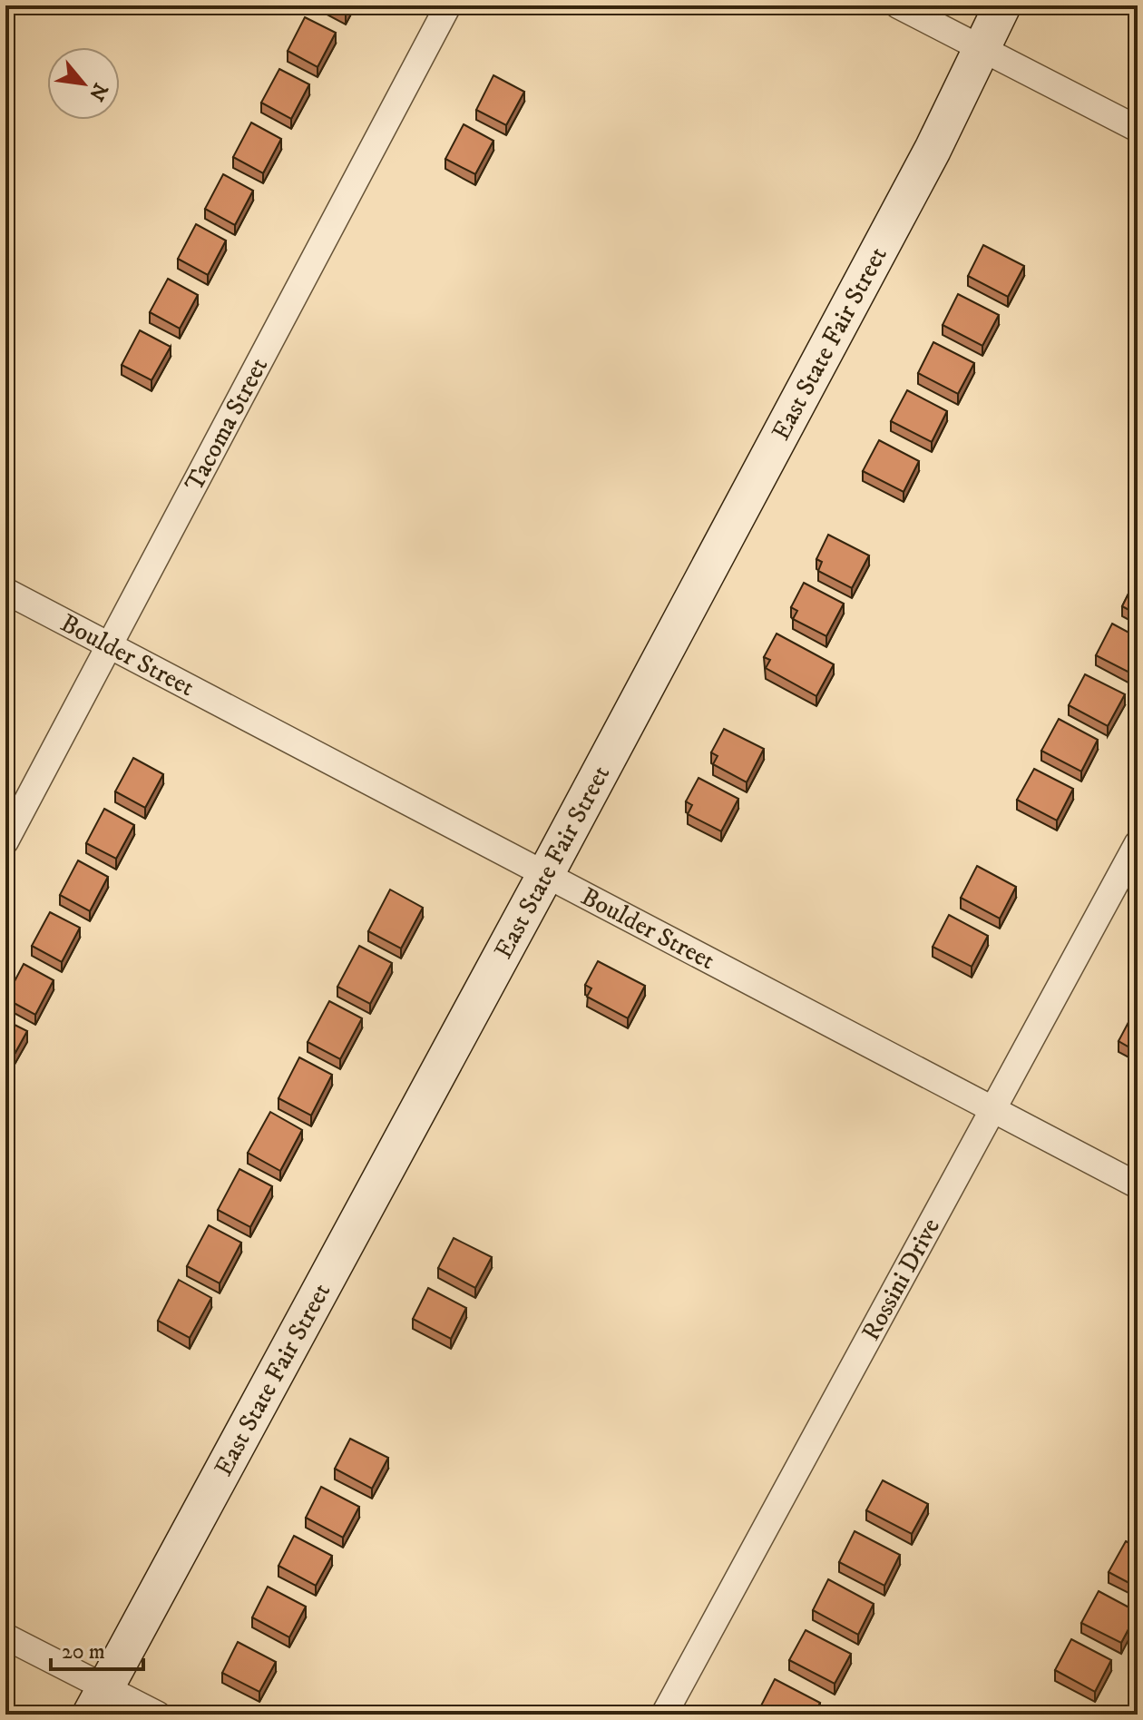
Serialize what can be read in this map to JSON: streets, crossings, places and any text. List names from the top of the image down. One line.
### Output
{"streets":{"street":["East State Fair Street","Tacoma Street","Boulder Street","Rossini Drive"]},"crossings":[["East State Fair Street","Boulder Street"],["Tacoma Street","Boulder Street"],["Boulder Street","Rossini Drive"]],"scale_bar":"20 m","north":"bottom right"}
